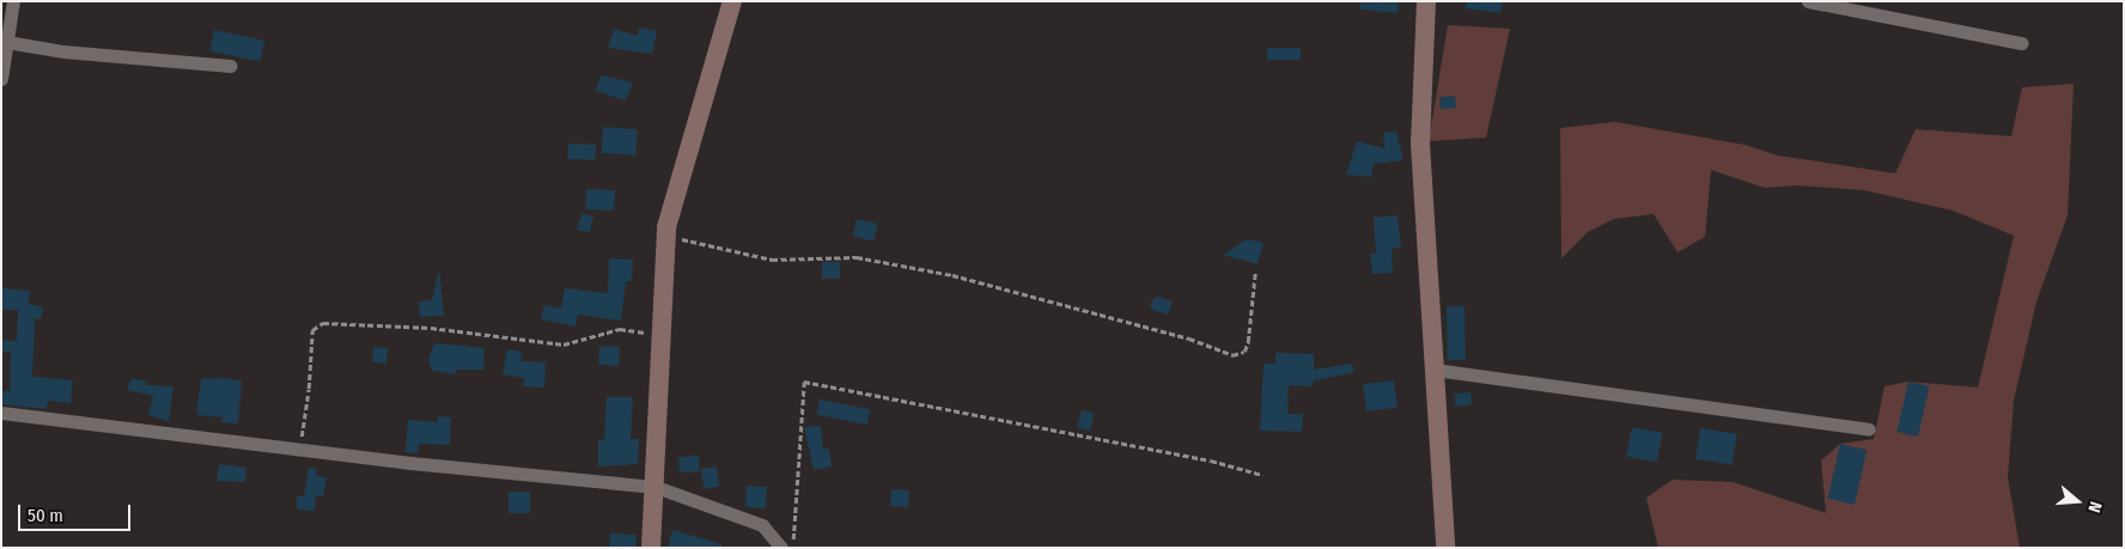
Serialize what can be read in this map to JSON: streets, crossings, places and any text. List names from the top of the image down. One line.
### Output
{"scale_bar":"50 m","north":"right"}
